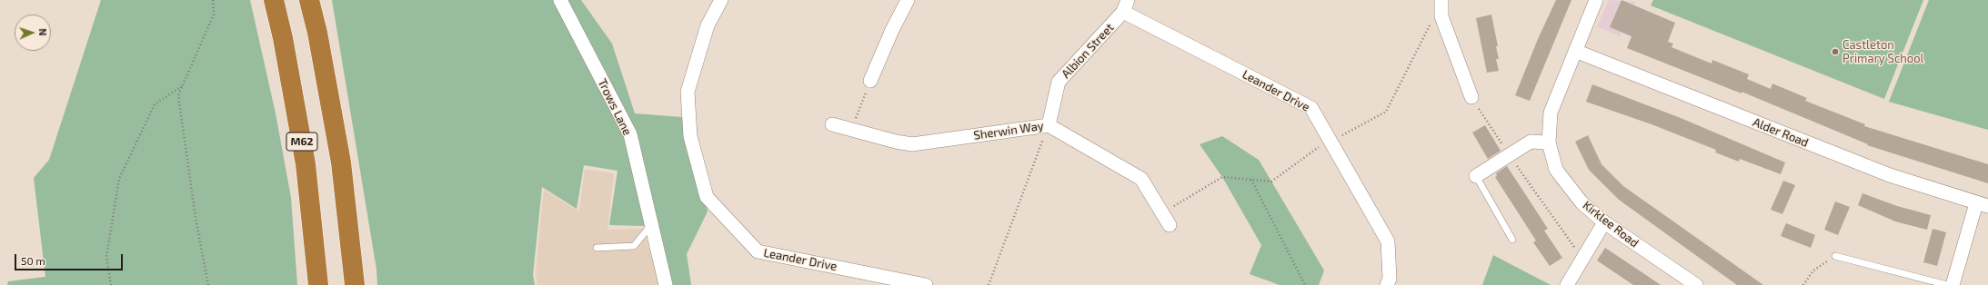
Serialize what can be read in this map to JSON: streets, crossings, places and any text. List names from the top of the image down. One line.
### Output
{"streets":{"highway":["M62"],"street":["Albion Street","Leander Drive","Trows Lane","Sherwin Way","Alder Road","Kirklee Road"]},"crossings":[["Albion Street","Leander Drive"],["Albion Street","Sherwin Way"],["Alder Road","Kirklee Road"]],"places":["Castleton Primary School"],"scale_bar":"50 m","north":"right"}
